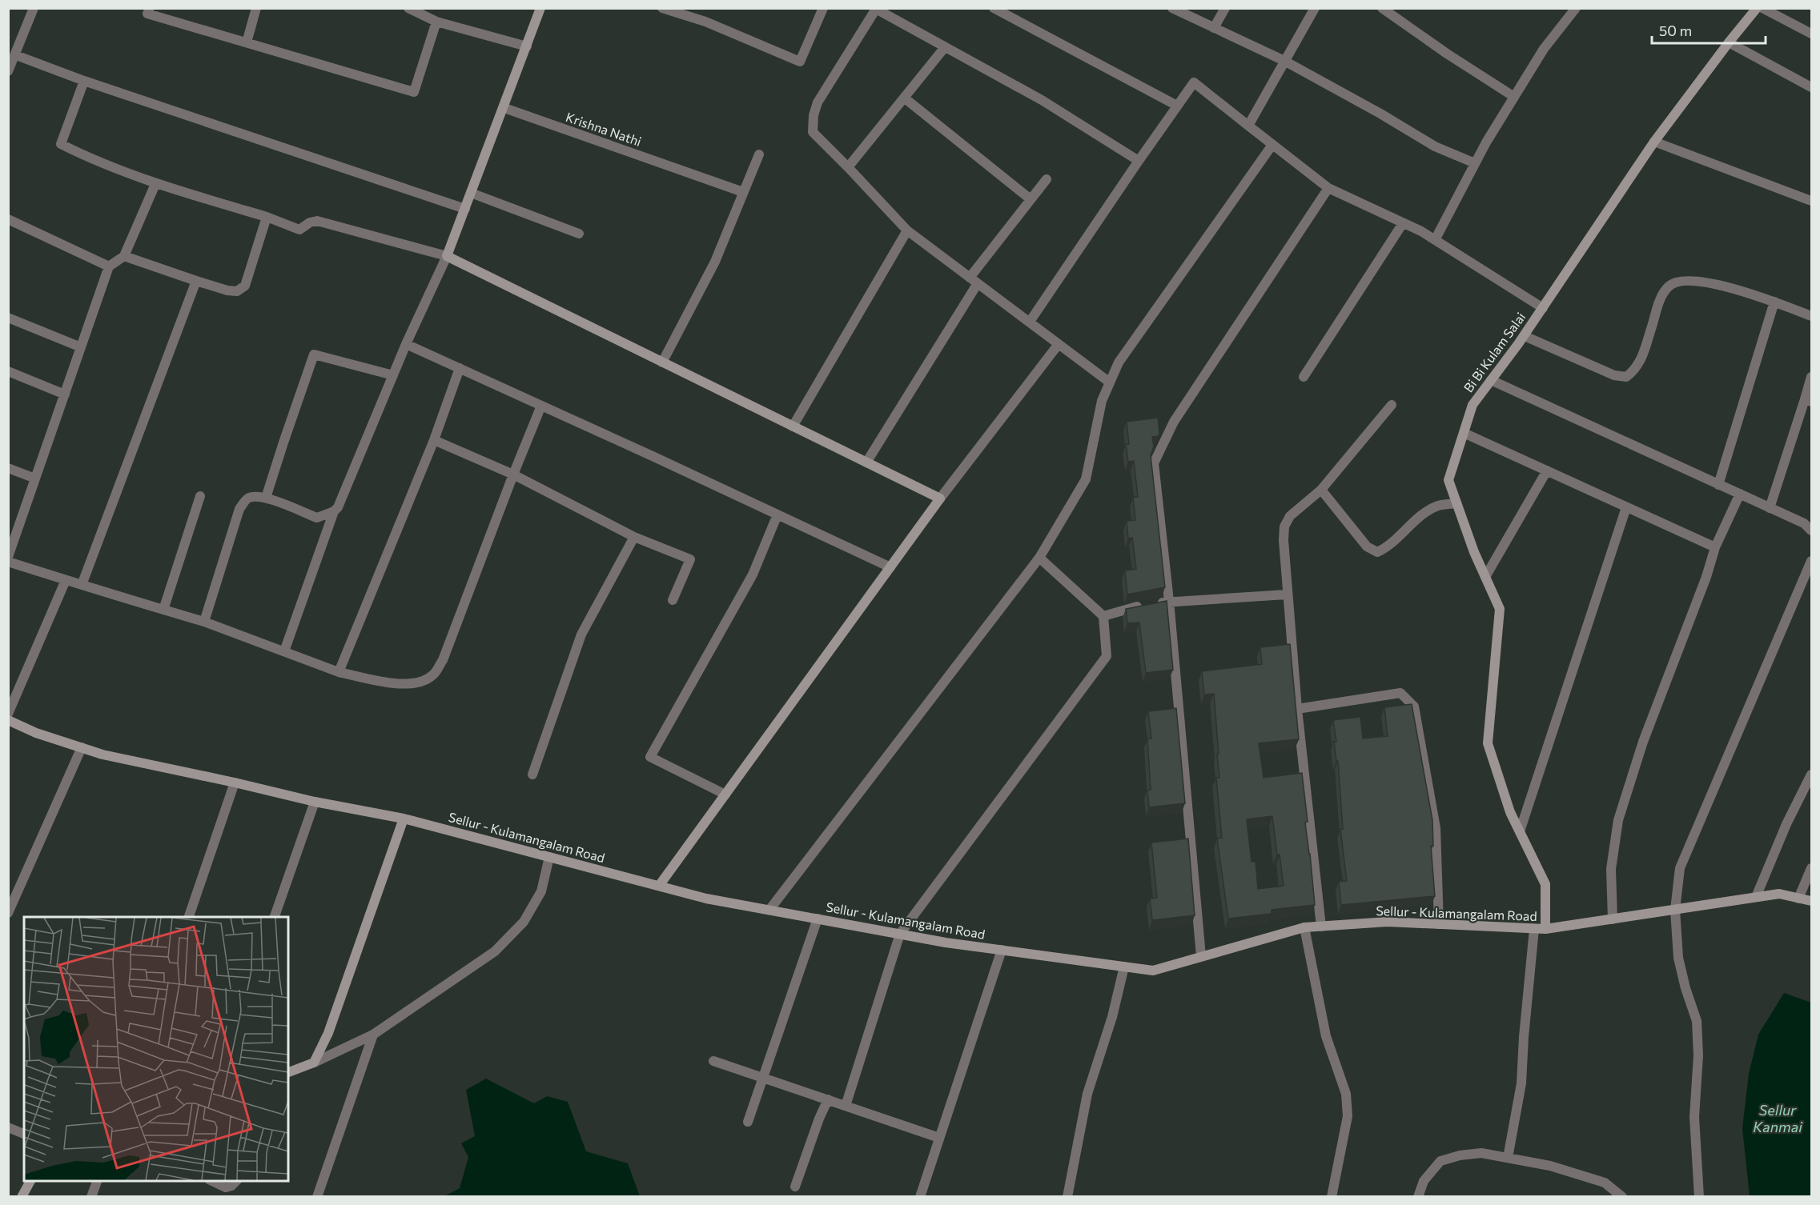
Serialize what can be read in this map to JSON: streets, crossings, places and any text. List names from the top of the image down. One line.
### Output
{"streets":{"street":["Krishna Nathi","Bi Bi Kulam Salai","Sellur - Kulamangalam Road"]},"crossings":[["Bi Bi Kulam Salai","Sellur - Kulamangalam Road"]],"water":["Sellur Kanmai"],"scale_bar":"50 m"}
